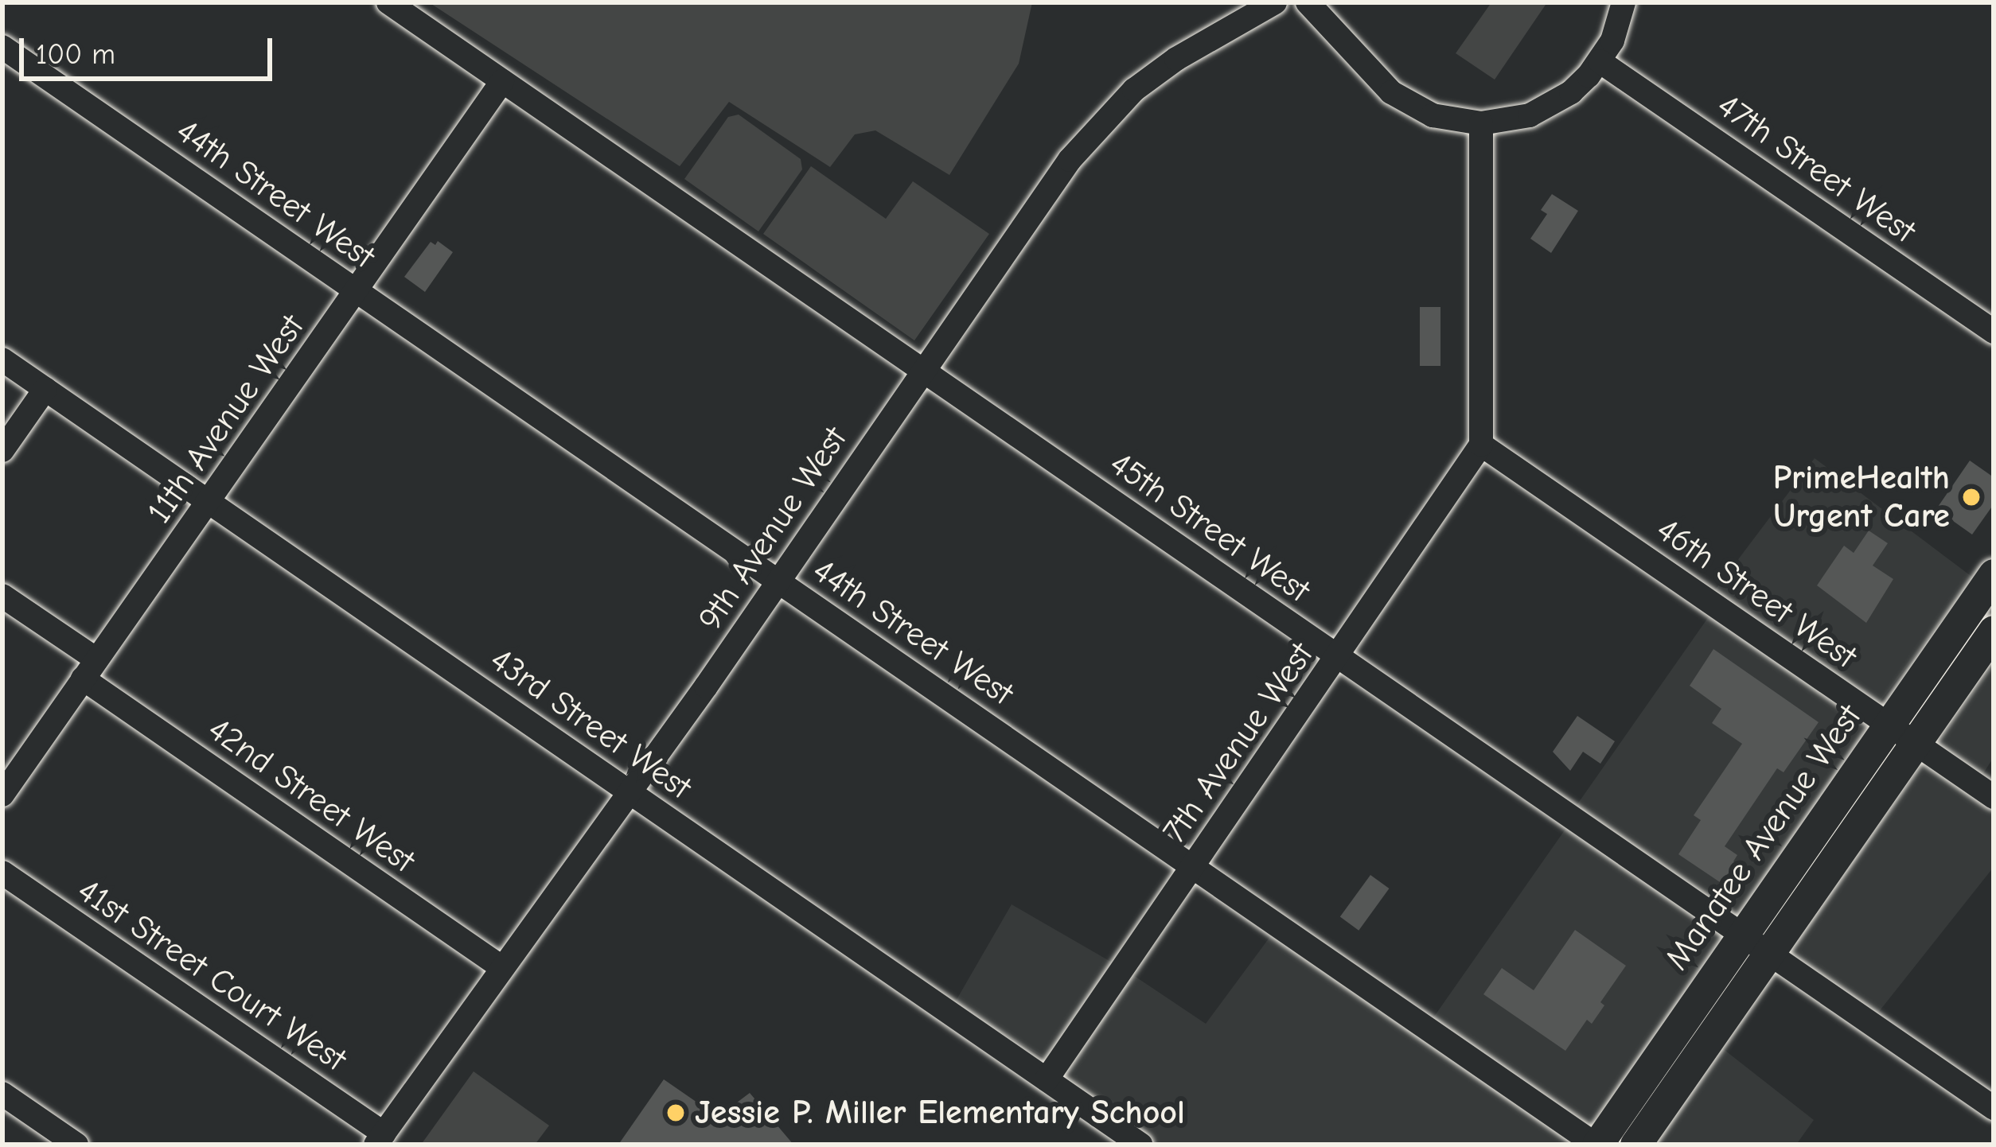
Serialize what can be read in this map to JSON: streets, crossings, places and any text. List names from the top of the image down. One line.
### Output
{"streets":{"main road":["Manatee Avenue West"],"street":["47th Street West","44th Street West","11th Avenue West","45th Street West","9th Avenue West","46th Street West","43rd Street West","7th Avenue West","42nd Street West","41st Street Court West"]},"crossings":[["44th Street West","11th Avenue West"],["44th Street West","9th Avenue West"],["44th Street West","7th Avenue West"],["44th Street West","Manatee Avenue West"],["11th Avenue West","45th Street West"],["11th Avenue West","43rd Street West"],["11th Avenue West","42nd Street West"],["45th Street West","9th Avenue West"],["45th Street West","7th Avenue West"],["45th Street West","Manatee Avenue West"],["9th Avenue West","43rd Street West"],["9th Avenue West","42nd Street West"],["9th Avenue West","41st Street Court West"],["46th Street West","7th Avenue West"],["46th Street West","Manatee Avenue West"],["43rd Street West","7th Avenue West"]],"places":["PrimeHealth Urgent Care","Jessie P. Miller Elementary School"],"scale_bar":"100 m"}
